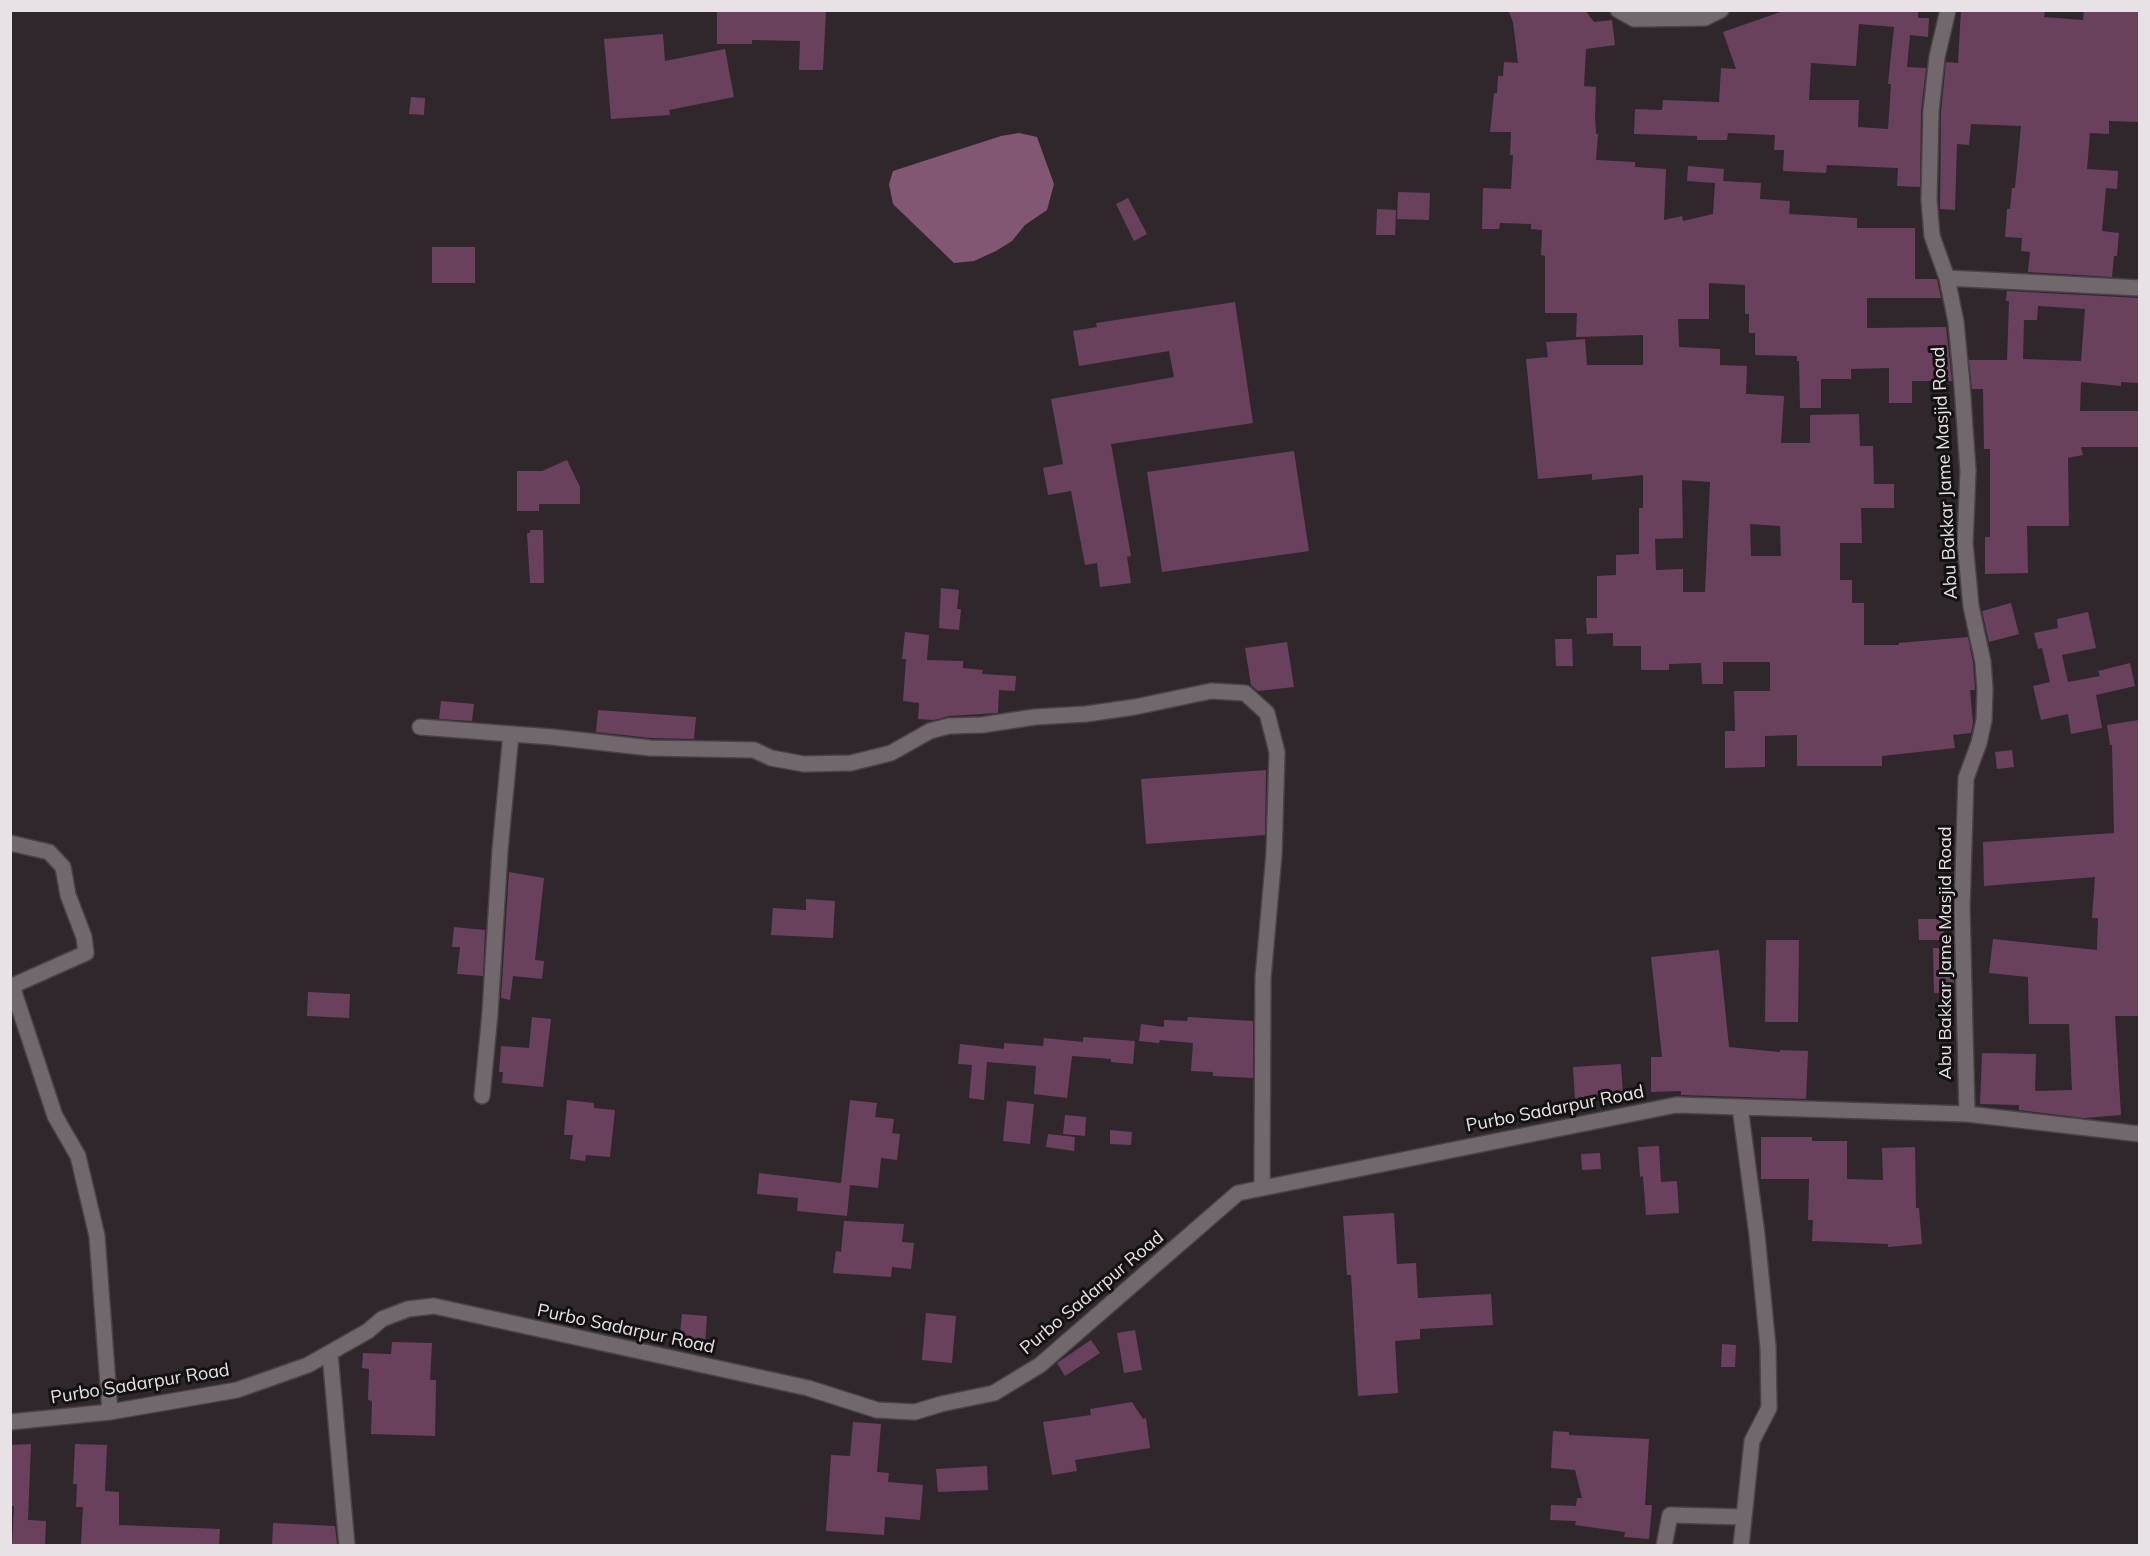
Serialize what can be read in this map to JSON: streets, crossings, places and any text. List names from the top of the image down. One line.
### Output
{"streets":{"street":["Abu Bakkar Jame Masjid Road","Purbo Sadarpur Road"]},"crossings":[["Abu Bakkar Jame Masjid Road","Purbo Sadarpur Road"]]}
